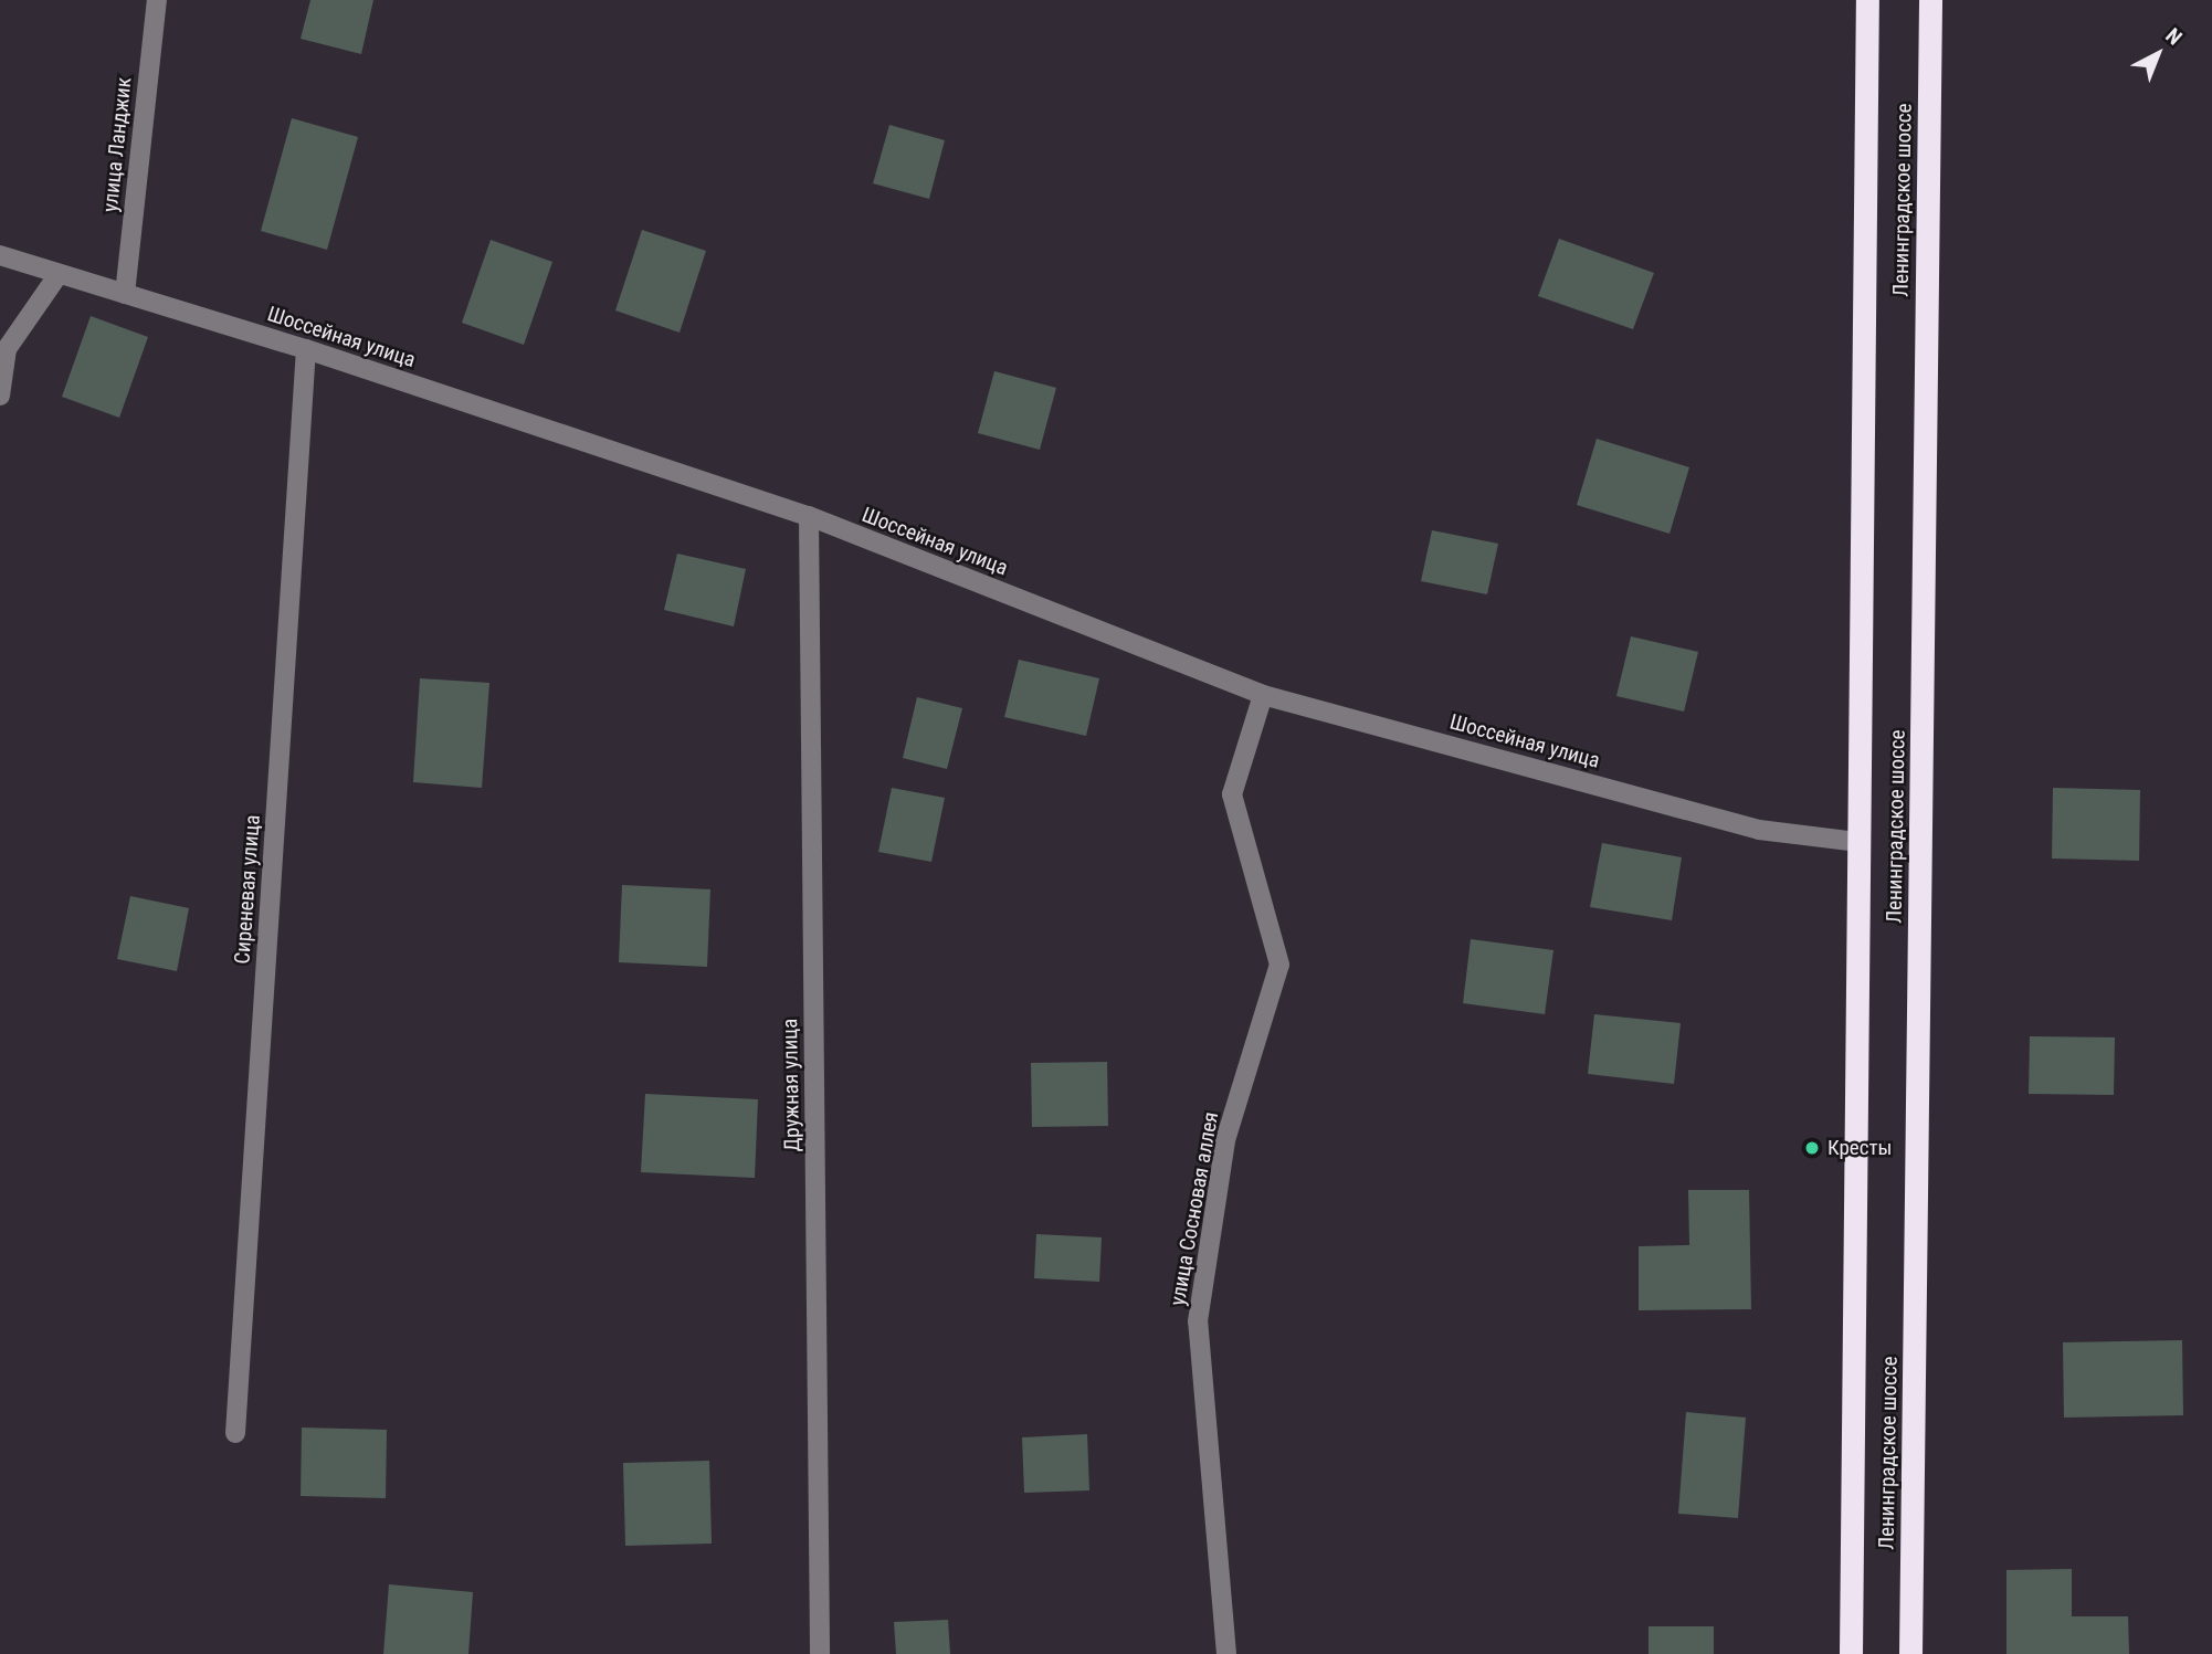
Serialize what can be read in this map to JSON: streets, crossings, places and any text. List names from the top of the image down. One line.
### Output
{"streets":{"highway":["Ленинградское шоссе"],"street":["улица Ланджик","Шоссейная улица","Сиреневая улица","Дружная улица","улица Сосновая аллея"]},"crossings":[["улица Ланджик","Шоссейная улица"],["Ленинградское шоссе","Шоссейная улица"],["Шоссейная улица","Сиреневая улица"],["Шоссейная улица","Дружная улица"],["Шоссейная улица","улица Сосновая аллея"]],"places":["Кресты"],"north":"top right"}
